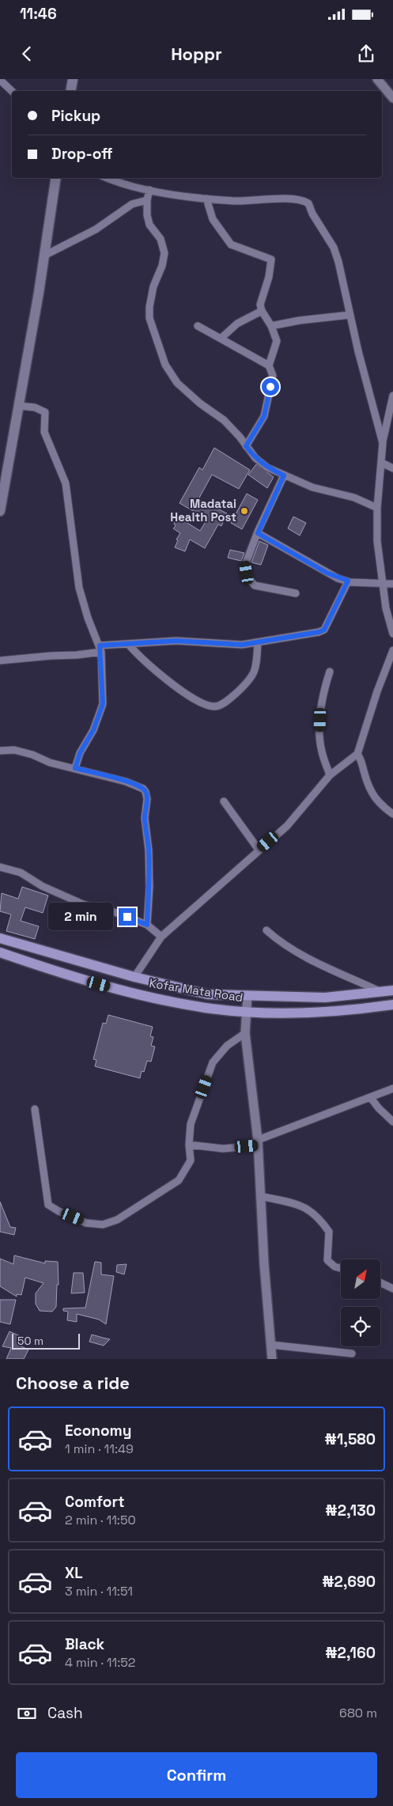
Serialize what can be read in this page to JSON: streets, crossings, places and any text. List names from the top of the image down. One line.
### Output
{"streets":{"main road":["Kofar Mata Road"]},"places":["Madatai Health Post"],"scale_bar":"50 m","north":"top right","page":{"status":"11:46","header":"Hoppr","banner":["Pickup","Drop-off"],"bubble":"2 min","scale":"50 m","heading":"Choose a ride","list":[{"name":"Economy","note":"1 min · 11:49","value":"₦1,580"},{"name":"Comfort","note":"2 min · 11:50","value":"₦2,130"},{"name":"XL","note":"3 min · 11:51","value":"₦2,690"},{"name":"Black","note":"4 min · 11:52","value":"₦2,160"}],"pay":["Cash","680 m"],"buttons":"Confirm"}}
